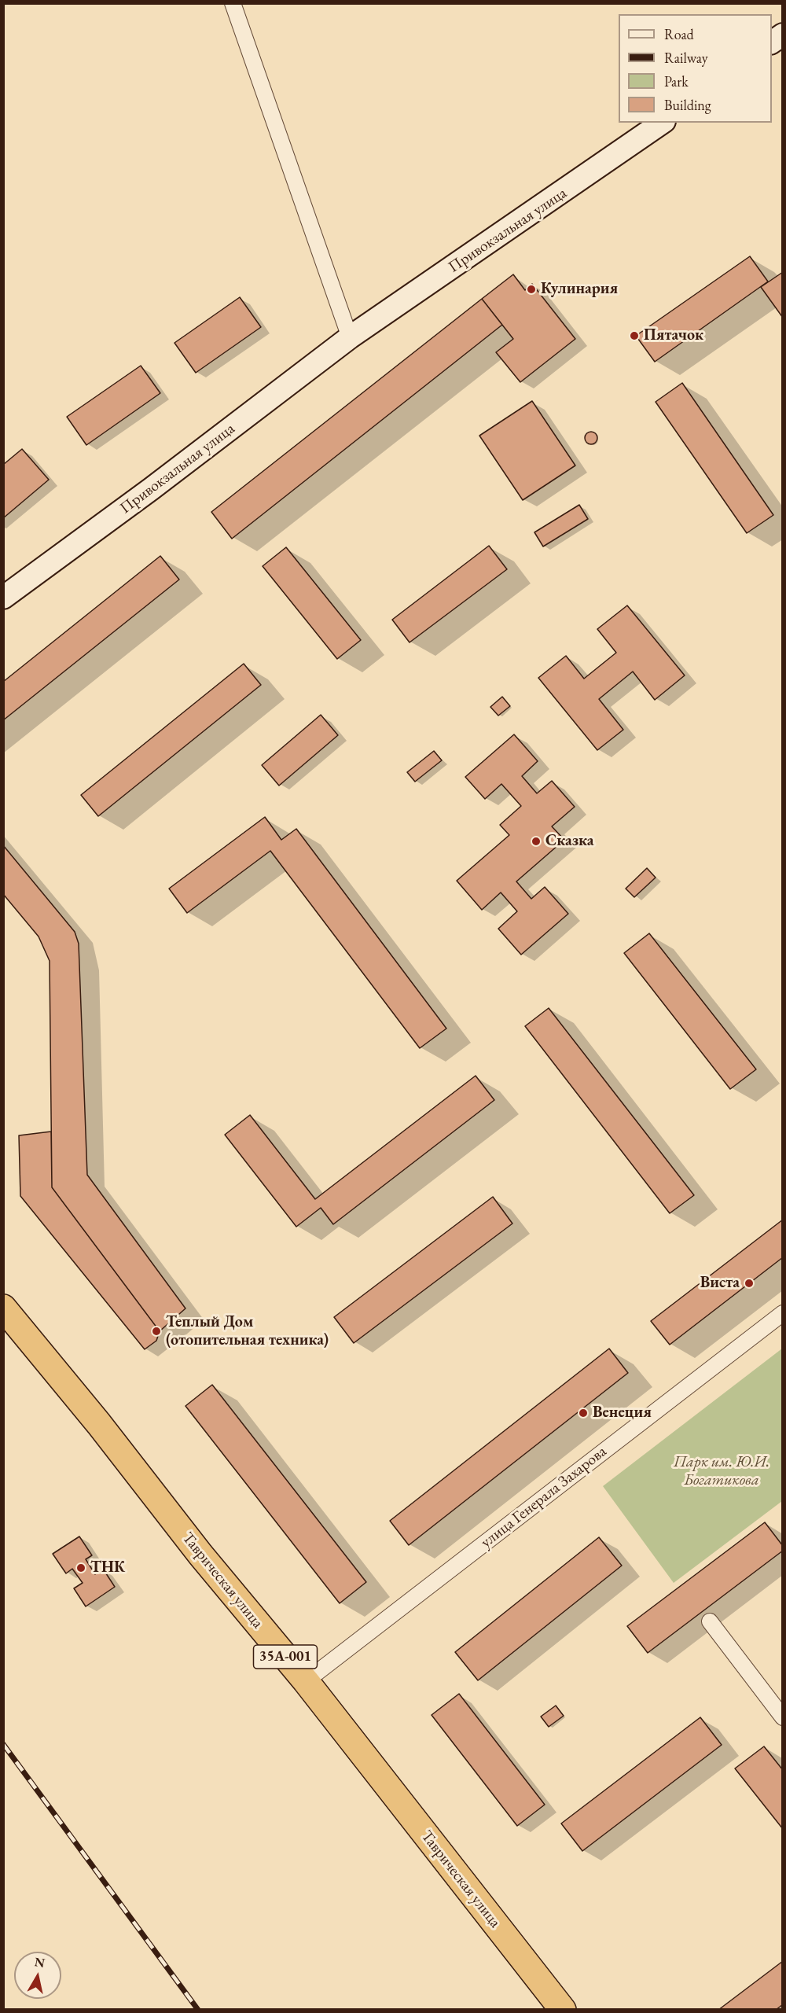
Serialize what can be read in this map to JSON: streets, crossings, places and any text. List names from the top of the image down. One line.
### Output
{"streets":{"highway":["Таврическая улица","35А-001"],"main road":["Привокзальная улица"],"street":["улица Генерала Захарова"]},"crossings":[["улица Генерала Захарова","Таврическая улица"]],"parks":["Парк им. Ю.И. Богатикова"],"places":["Кулинария","Пятачок","Сказка","Виста","Теплый Дом (отопительная техника)","Венеция","ТНК"],"legend":["Road","Railway","Park","Building"],"north":"top"}
